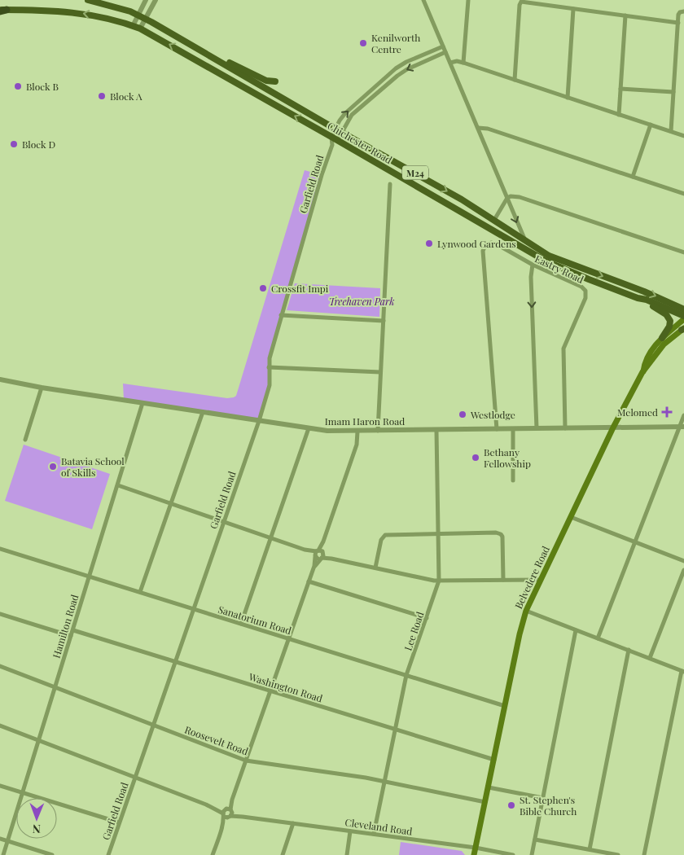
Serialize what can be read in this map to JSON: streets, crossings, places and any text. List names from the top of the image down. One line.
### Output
{"streets":{"main road":["Chichester Road","M24","Belvedere Road"],"street":["Garfield Road","Eastry Road","Imam Haron Road","Sanatorium Road","Hamilton Road","Lee Road","Washington Road","Roosevelt Road","Cleveland Road"]},"crossings":[["Chichester Road","M24"],["Chichester Road","Garfield Road"],["Garfield Road","Imam Haron Road"],["Garfield Road","Sanatorium Road"],["Garfield Road","Washington Road"],["Garfield Road","Roosevelt Road"],["Garfield Road","Cleveland Road"],["Eastry Road","Imam Haron Road"],["Imam Haron Road","Belvedere Road"],["Imam Haron Road","Hamilton Road"],["Imam Haron Road","Lee Road"],["Belvedere Road","Sanatorium Road"],["Belvedere Road","Washington Road"],["Belvedere Road","Roosevelt Road"],["Belvedere Road","Cleveland Road"],["Sanatorium Road","Hamilton Road"],["Sanatorium Road","Lee Road"],["Hamilton Road","Washington Road"],["Hamilton Road","Roosevelt Road"],["Hamilton Road","Cleveland Road"],["Lee Road","Washington Road"],["Lee Road","Roosevelt Road"],["Lee Road","Cleveland Road"]],"parks":["Treehaven Park"],"places":{"other":["Kenilworth Centre","Block B","Block A","Block D","Lynwood Gardens","Crossfit Impi","Westlodge","Bethany Fellowship","Batavia School of Skills","St. Stephen's Bible Church"],"health":["Melomed"]},"north":"bottom"}
